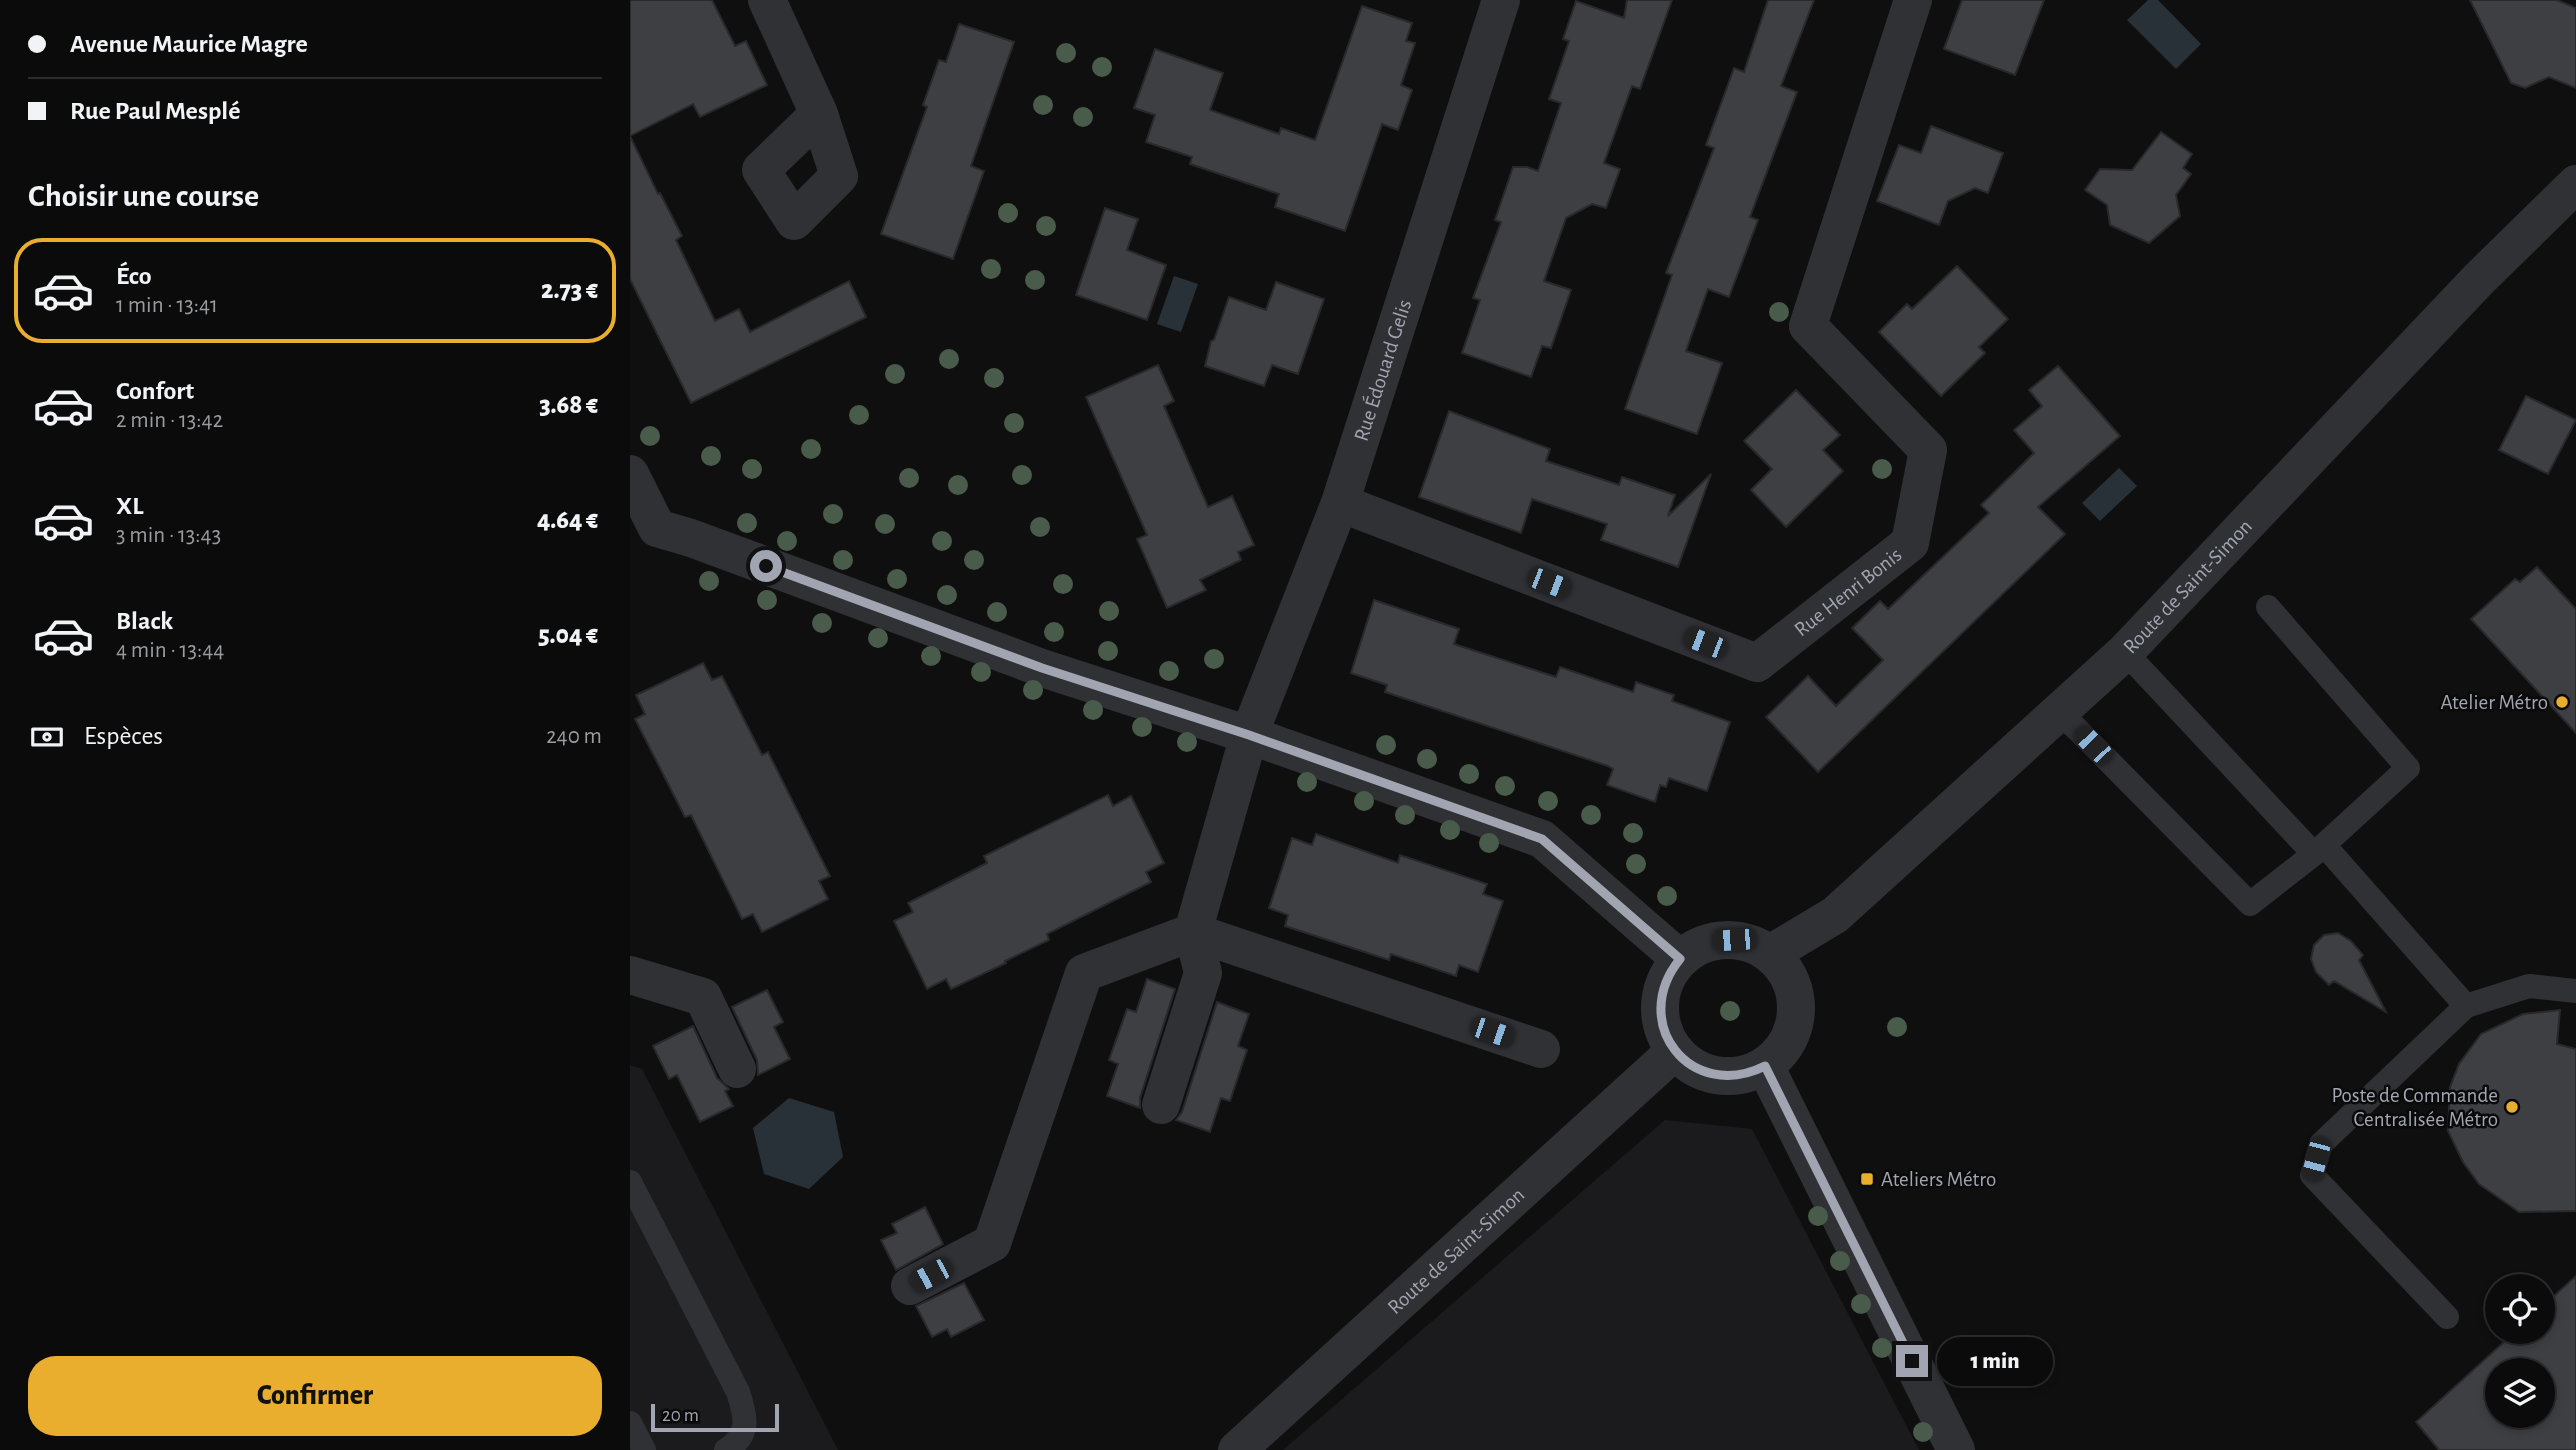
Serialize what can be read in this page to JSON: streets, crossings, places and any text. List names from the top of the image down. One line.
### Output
{"streets":{"street":["Rue Édouard Gelis","Route de Saint-Simon","Rue Henri Bonis"]},"crossings":[["Rue Édouard Gelis","Rue Henri Bonis"]],"places":{"other":["Atelier Métro","Poste de Commande Centralisée Métro"],"transit":["Ateliers Métro"]},"scale_bar":"20 m","page":{"banner":["Avenue Maurice Magre","Rue Paul Mesplé"],"heading":"Choisir une course","list":[{"name":"Éco","note":"1 min · 13:41","value":"2.73 €"},{"name":"Confort","note":"2 min · 13:42","value":"3.68 €"},{"name":"XL","note":"3 min · 13:43","value":"4.64 €"},{"name":"Black","note":"4 min · 13:44","value":"5.04 €"}],"pay":["Espèces","240 m"],"bubble":"1 min","buttons":"Confirmer","scale":"20 m"}}
